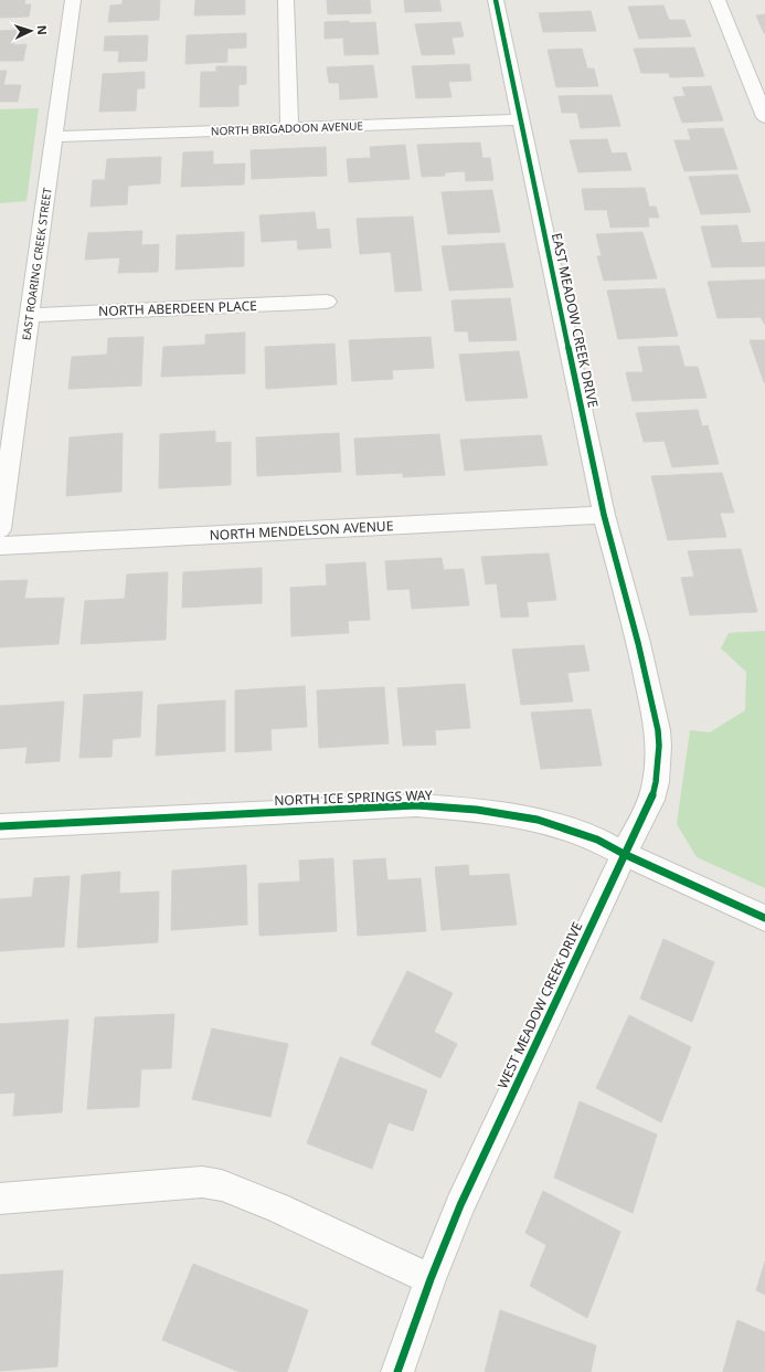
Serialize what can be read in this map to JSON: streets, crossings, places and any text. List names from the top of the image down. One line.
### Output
{"streets":{"street":["NORTH BRIGADOON AVENUE","EAST ROARING CREEK STREET","NORTH ABERDEEN PLACE","EAST MEADOW CREEK DRIVE","NORTH MENDELSON AVENUE","NORTH ICE SPRINGS WAY","WEST MEADOW CREEK DRIVE"]},"crossings":[["NORTH BRIGADOON AVENUE","EAST ROARING CREEK STREET"],["NORTH BRIGADOON AVENUE","EAST MEADOW CREEK DRIVE"],["EAST ROARING CREEK STREET","NORTH ABERDEEN PLACE"],["EAST MEADOW CREEK DRIVE","NORTH MENDELSON AVENUE"],["EAST MEADOW CREEK DRIVE","WEST MEADOW CREEK DRIVE"],["NORTH ICE SPRINGS WAY","WEST MEADOW CREEK DRIVE"]],"north":"right"}
